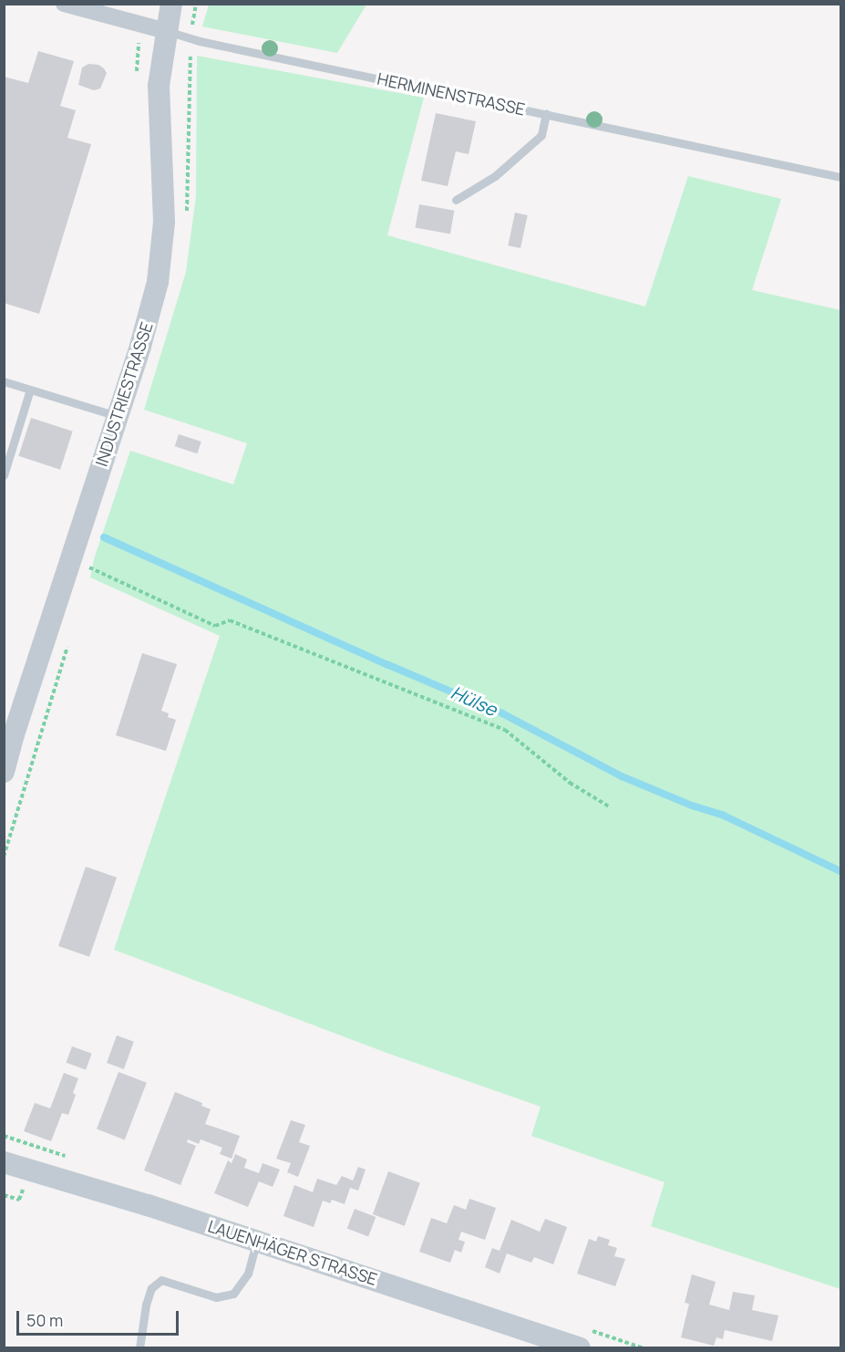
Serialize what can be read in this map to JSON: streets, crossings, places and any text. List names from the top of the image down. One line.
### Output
{"streets":{"street":["HERMINENSTRASSE","INDUSTRIESTRASSE","LAUENHÄGER STRASSE"]},"crossings":[["HERMINENSTRASSE","INDUSTRIESTRASSE"]],"water":["Hülse"],"scale_bar":"50 m"}
